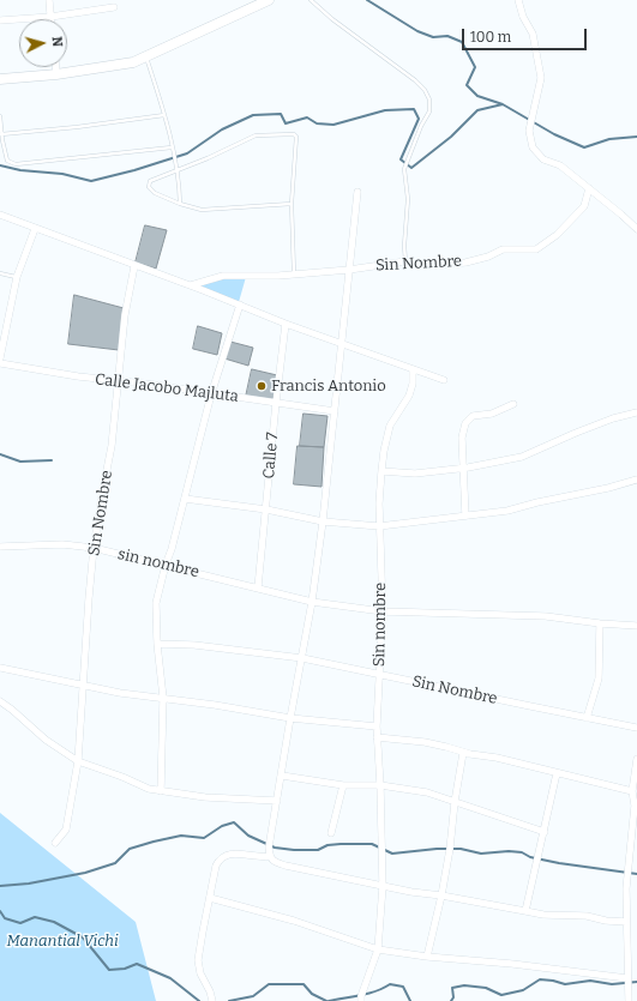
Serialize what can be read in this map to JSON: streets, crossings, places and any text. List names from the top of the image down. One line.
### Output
{"streets":{"street":["Sin Nombre","Calle Jacobo Majluta","Calle 7","sin nombre","Sin nombre"]},"crossings":[["Sin Nombre","Calle Jacobo Majluta"],["Sin Nombre","sin nombre"],["Sin Nombre","Sin nombre"],["Calle Jacobo Majluta","Calle 7"],["Calle 7","sin nombre"],["sin nombre","Sin nombre"]],"parks":["Manantial Vichi"],"places":["Francis Antonio"],"scale_bar":"100 m","north":"right"}
